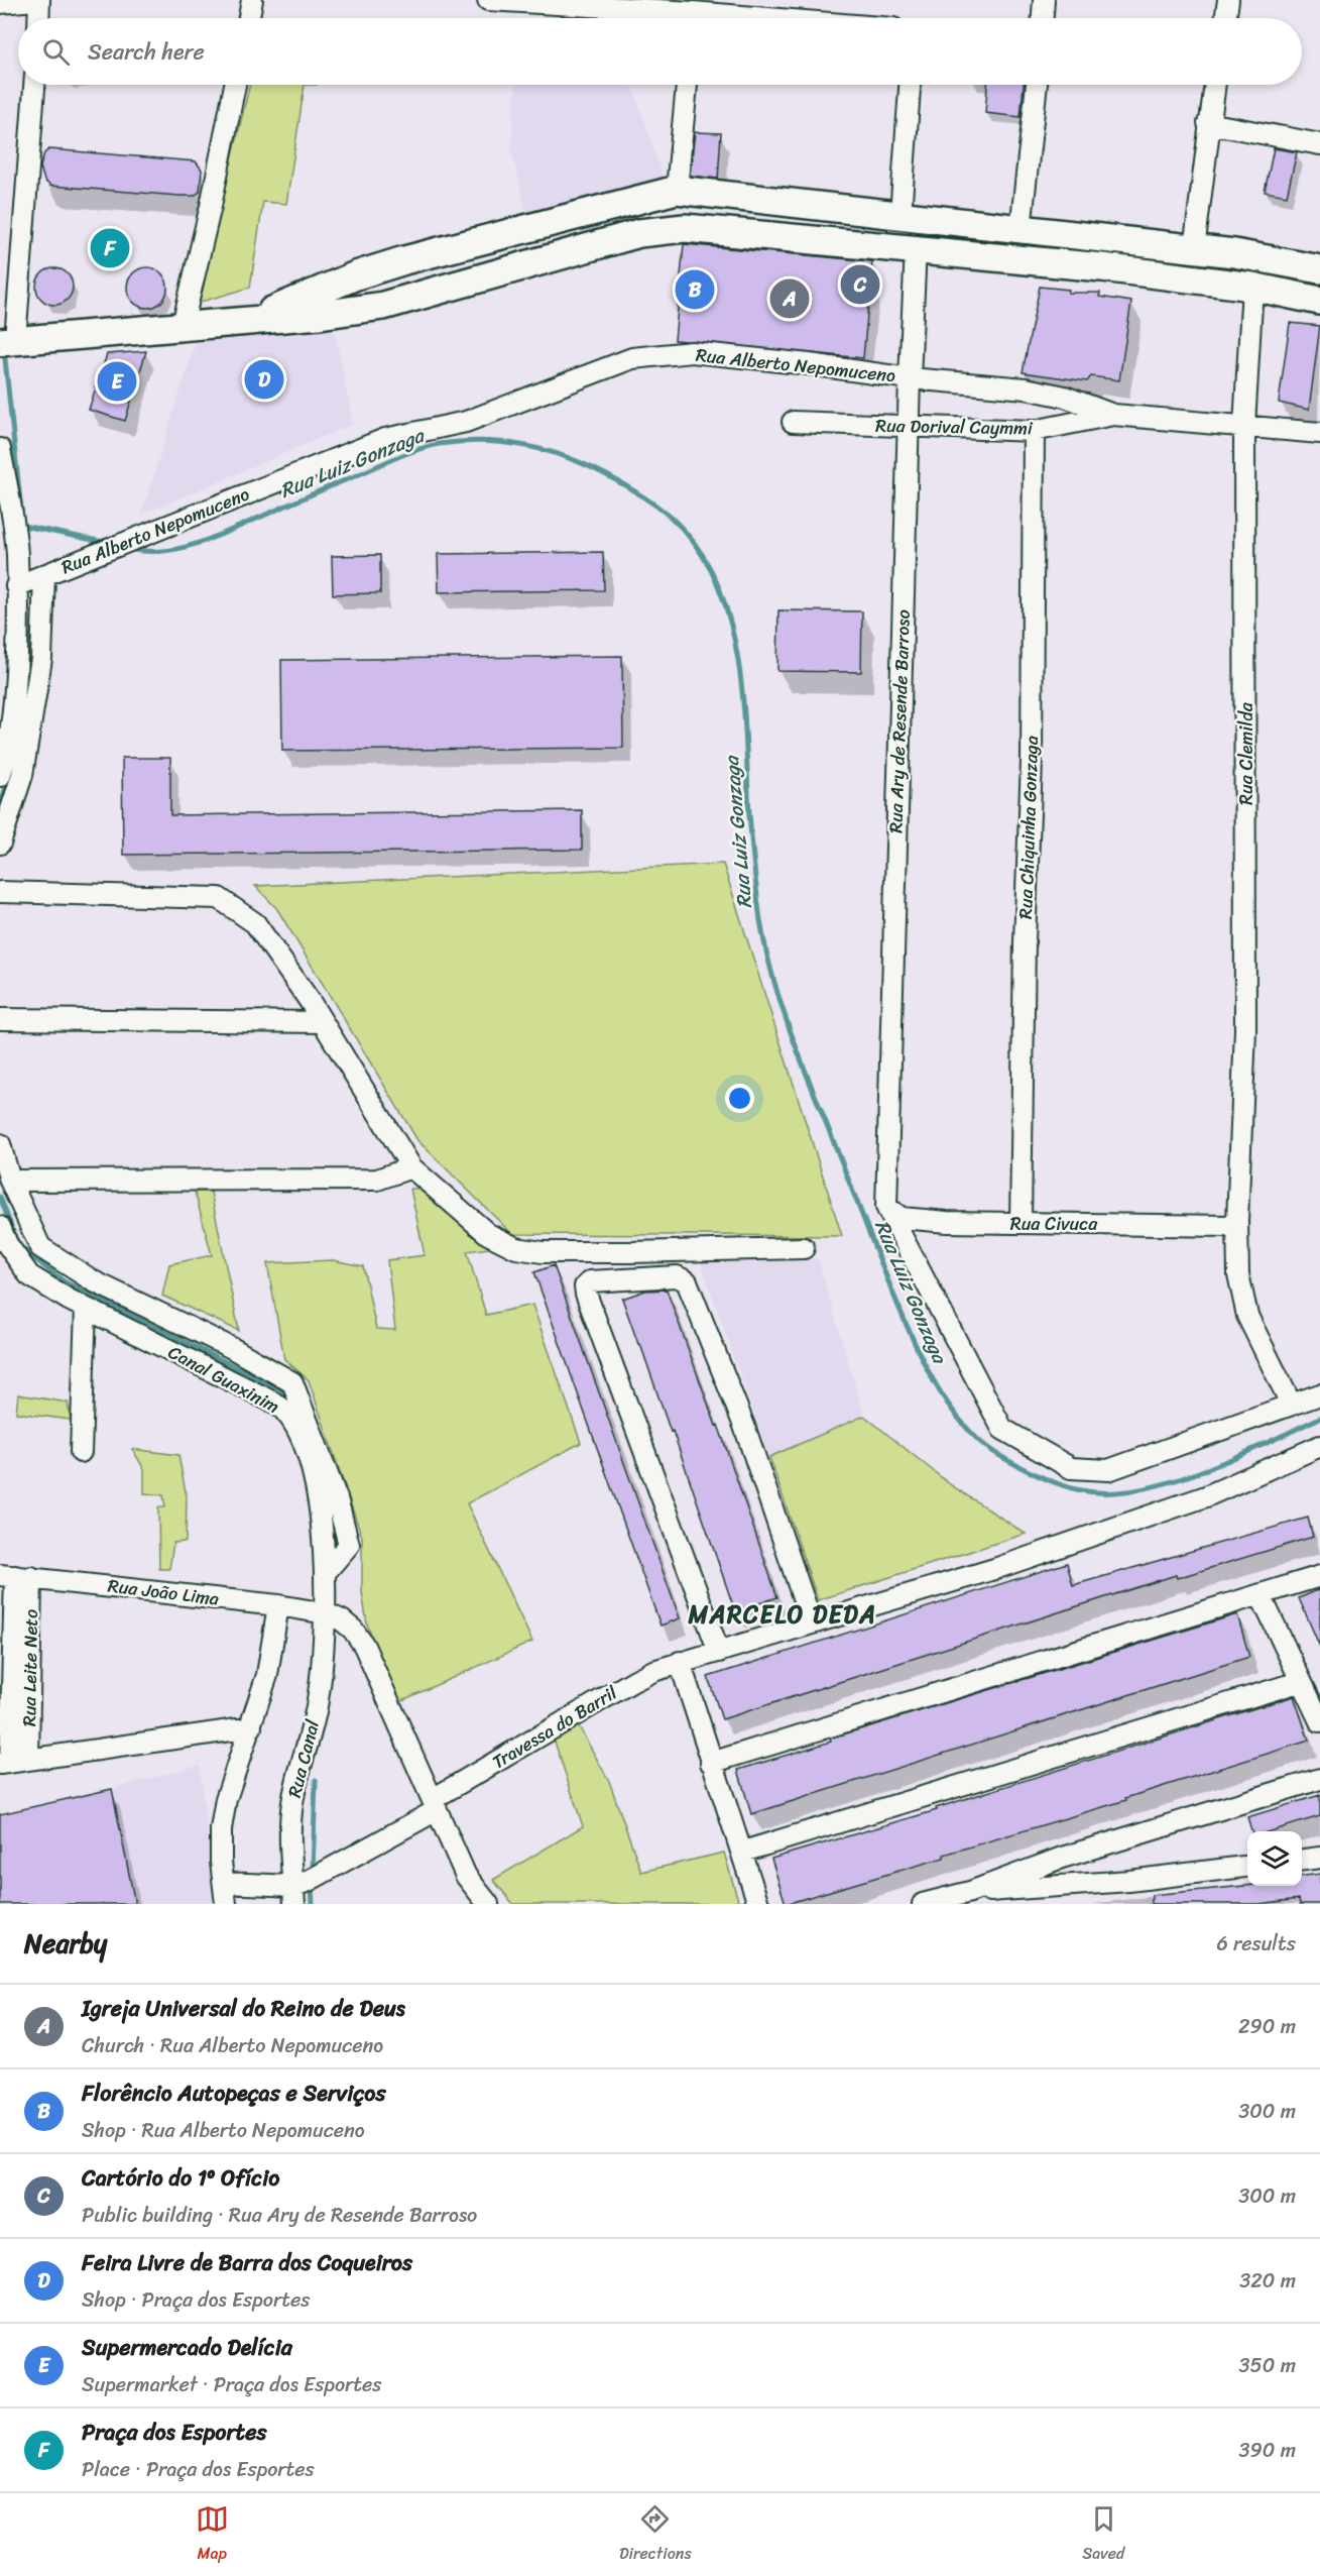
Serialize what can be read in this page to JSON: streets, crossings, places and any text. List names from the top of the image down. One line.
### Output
{"streets":{"street":["Rua Alberto Nepomuceno","Rua Dorival Caymmi","Rua Ary de Resende Barroso","Rua Clemilda","Rua Chiquinha Gonzaga","Rua Civuca","Canal Guaxinim","Rua João Lima","Rua Leite Neto","Travessa do Barril","Rua Canal"]},"crossings":[["Rua Alberto Nepomuceno","Rua Dorival Caymmi"],["Rua Alberto Nepomuceno","Rua Ary de Resende Barroso"],["Rua Alberto Nepomuceno","Rua Clemilda"],["Rua Dorival Caymmi","Rua Ary de Resende Barroso"],["Rua Dorival Caymmi","Rua Chiquinha Gonzaga"],["Rua Ary de Resende Barroso","Rua Civuca"],["Rua Clemilda","Rua Civuca"],["Rua Chiquinha Gonzaga","Rua Civuca"],["Canal Guaxinim","Rua João Lima"],["Canal Guaxinim","Rua Canal"],["Rua João Lima","Rua Leite Neto"],["Rua João Lima","Rua Canal"],["Travessa do Barril","Rua Canal"]],"districts":["MARCELO DEDA"],"water":["Rua Luiz Gonzaga"],"page":{"search":"Search here","pins":["F","C","B","A","D","E"],"heading":["Nearby","6 results"],"list":[{"mark":"A","name":"Igreja Universal do Reino de Deus","note":"Church · Rua Alberto Nepomuceno","value":"290 m"},{"mark":"B","name":"Florêncio Autopeças e Serviços","note":"Shop · Rua Alberto Nepomuceno","value":"300 m"},{"mark":"C","name":"Cartório do 1º Ofício","note":"Public building · Rua Ary de Resende Barroso","value":"300 m"},{"mark":"D","name":"Feira Livre de Barra dos Coqueiros","note":"Shop · Praça dos Esportes","value":"320 m"},{"mark":"E","name":"Supermercado Delícia","note":"Supermarket · Praça dos Esportes","value":"350 m"},{"mark":"F","name":"Praça dos Esportes","note":"Place · Praça dos Esportes","value":"390 m"}],"nav":["Map","Directions","Saved"]}}
